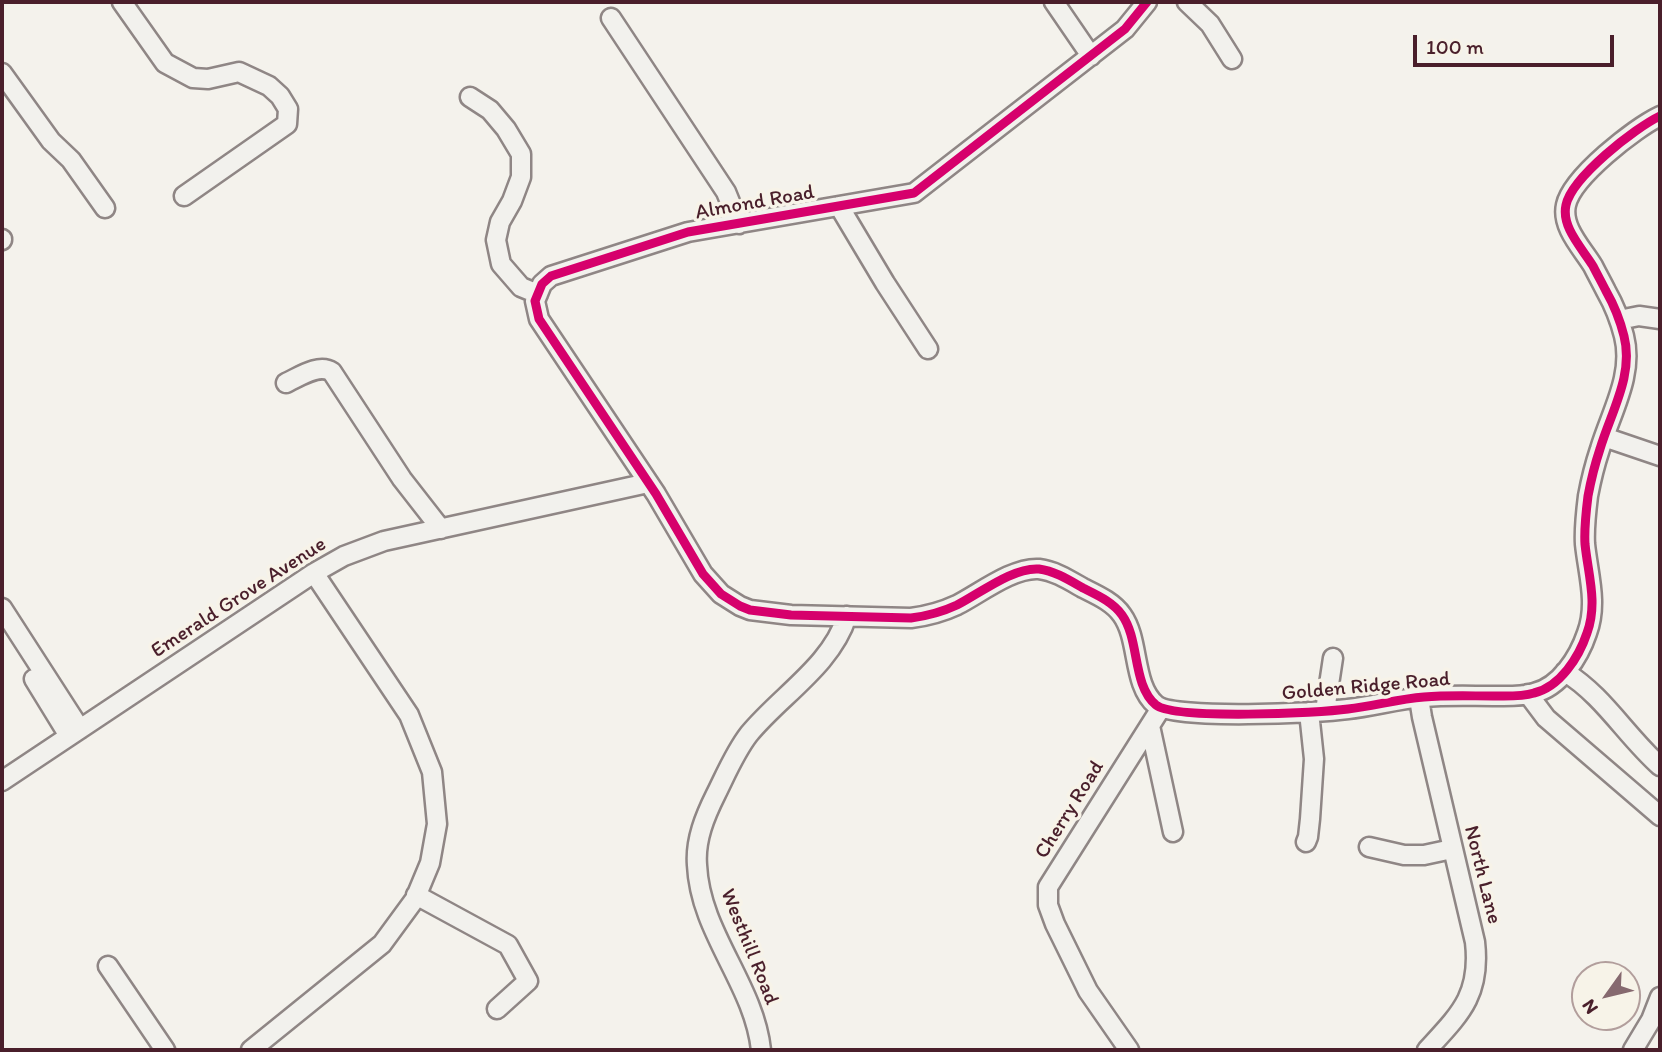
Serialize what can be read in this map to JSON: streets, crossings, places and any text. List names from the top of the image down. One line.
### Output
{"streets":{"street":["Almond Road","Emerald Grove Avenue","Golden Ridge Road","Cherry Road","North Lane","Westhill Road"]},"crossings":[["Golden Ridge Road","Cherry Road"],["Golden Ridge Road","North Lane"]],"scale_bar":"100 m","north":"bottom left"}
